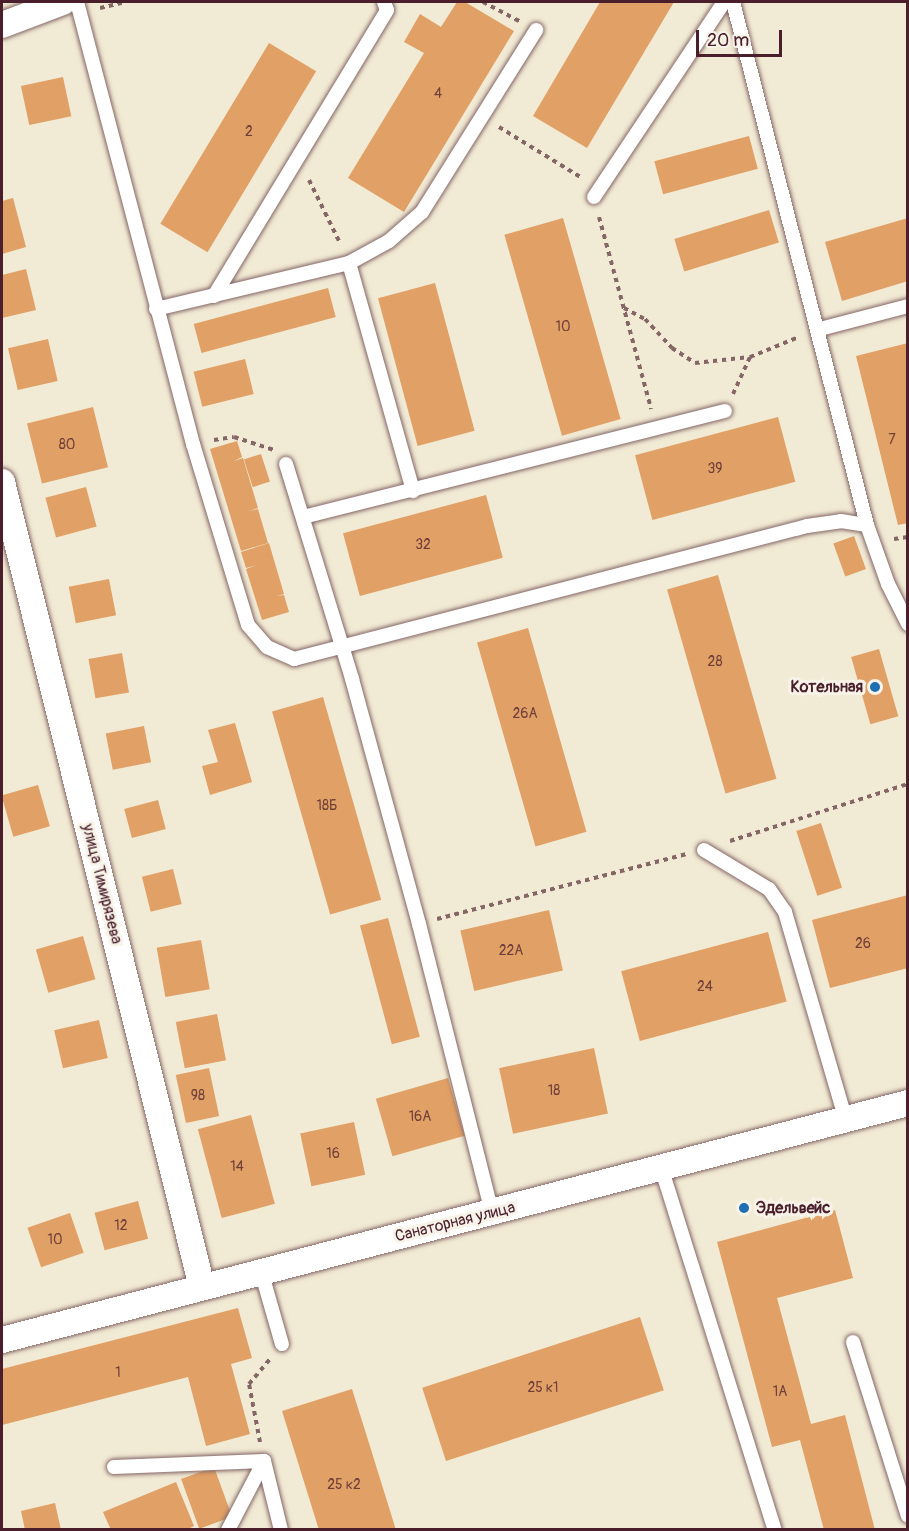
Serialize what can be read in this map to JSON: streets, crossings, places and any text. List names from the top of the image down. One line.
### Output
{"streets":{"street":["улица Тимирязева","Санаторная улица"]},"crossings":[["улица Тимирязева","Санаторная улица"]],"places":["Котельная","Эдельвейс"],"house_numbers":["4","2","10","7","80","39","32","28","26А","18Б","26","22А","24","18","98","16А","16","14","12","10","1","25 к1","1А","25 к2"],"scale_bar":"20 m"}
